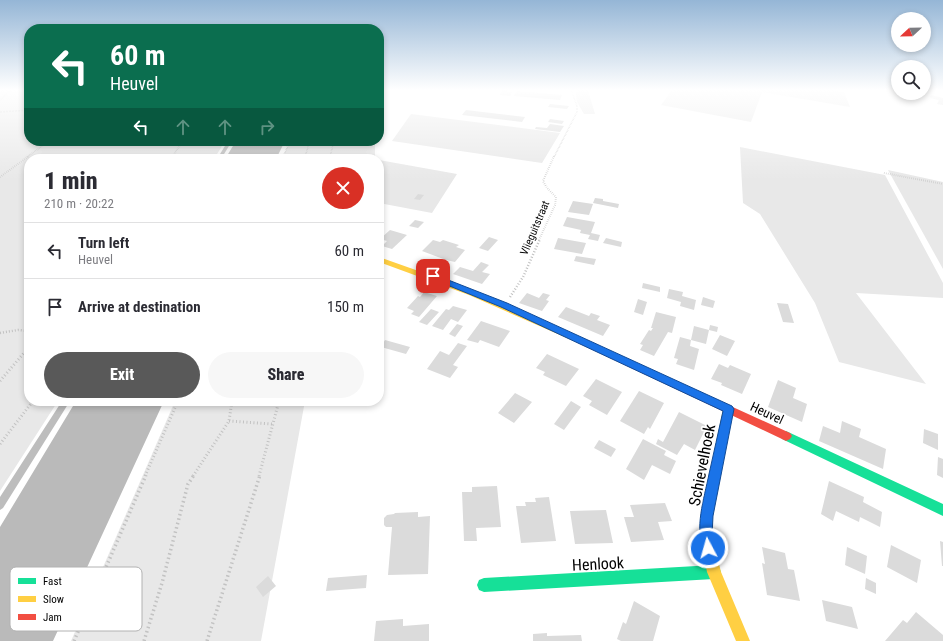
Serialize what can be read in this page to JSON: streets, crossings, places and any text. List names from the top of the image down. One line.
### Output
{"streets":{"street":["Heuvel","Schievelhoek","Henlook"],"path":["Vlieguitstraat"]},"crossings":[["Vlieguitstraat","Heuvel"],["Heuvel","Schievelhoek"],["Schievelhoek","Henlook"]],"legend":["Fast","Slow","Jam"],"north":"left","page":{"turn":["60 m","Heuvel"],"heading":["1 min","210 m · 20:22"],"list":[{"name":"Turn left","note":"Heuvel","value":"60 m"},{"name":"Arrive at destination","value":"150 m"}],"buttons":["Exit","Share"]}}
